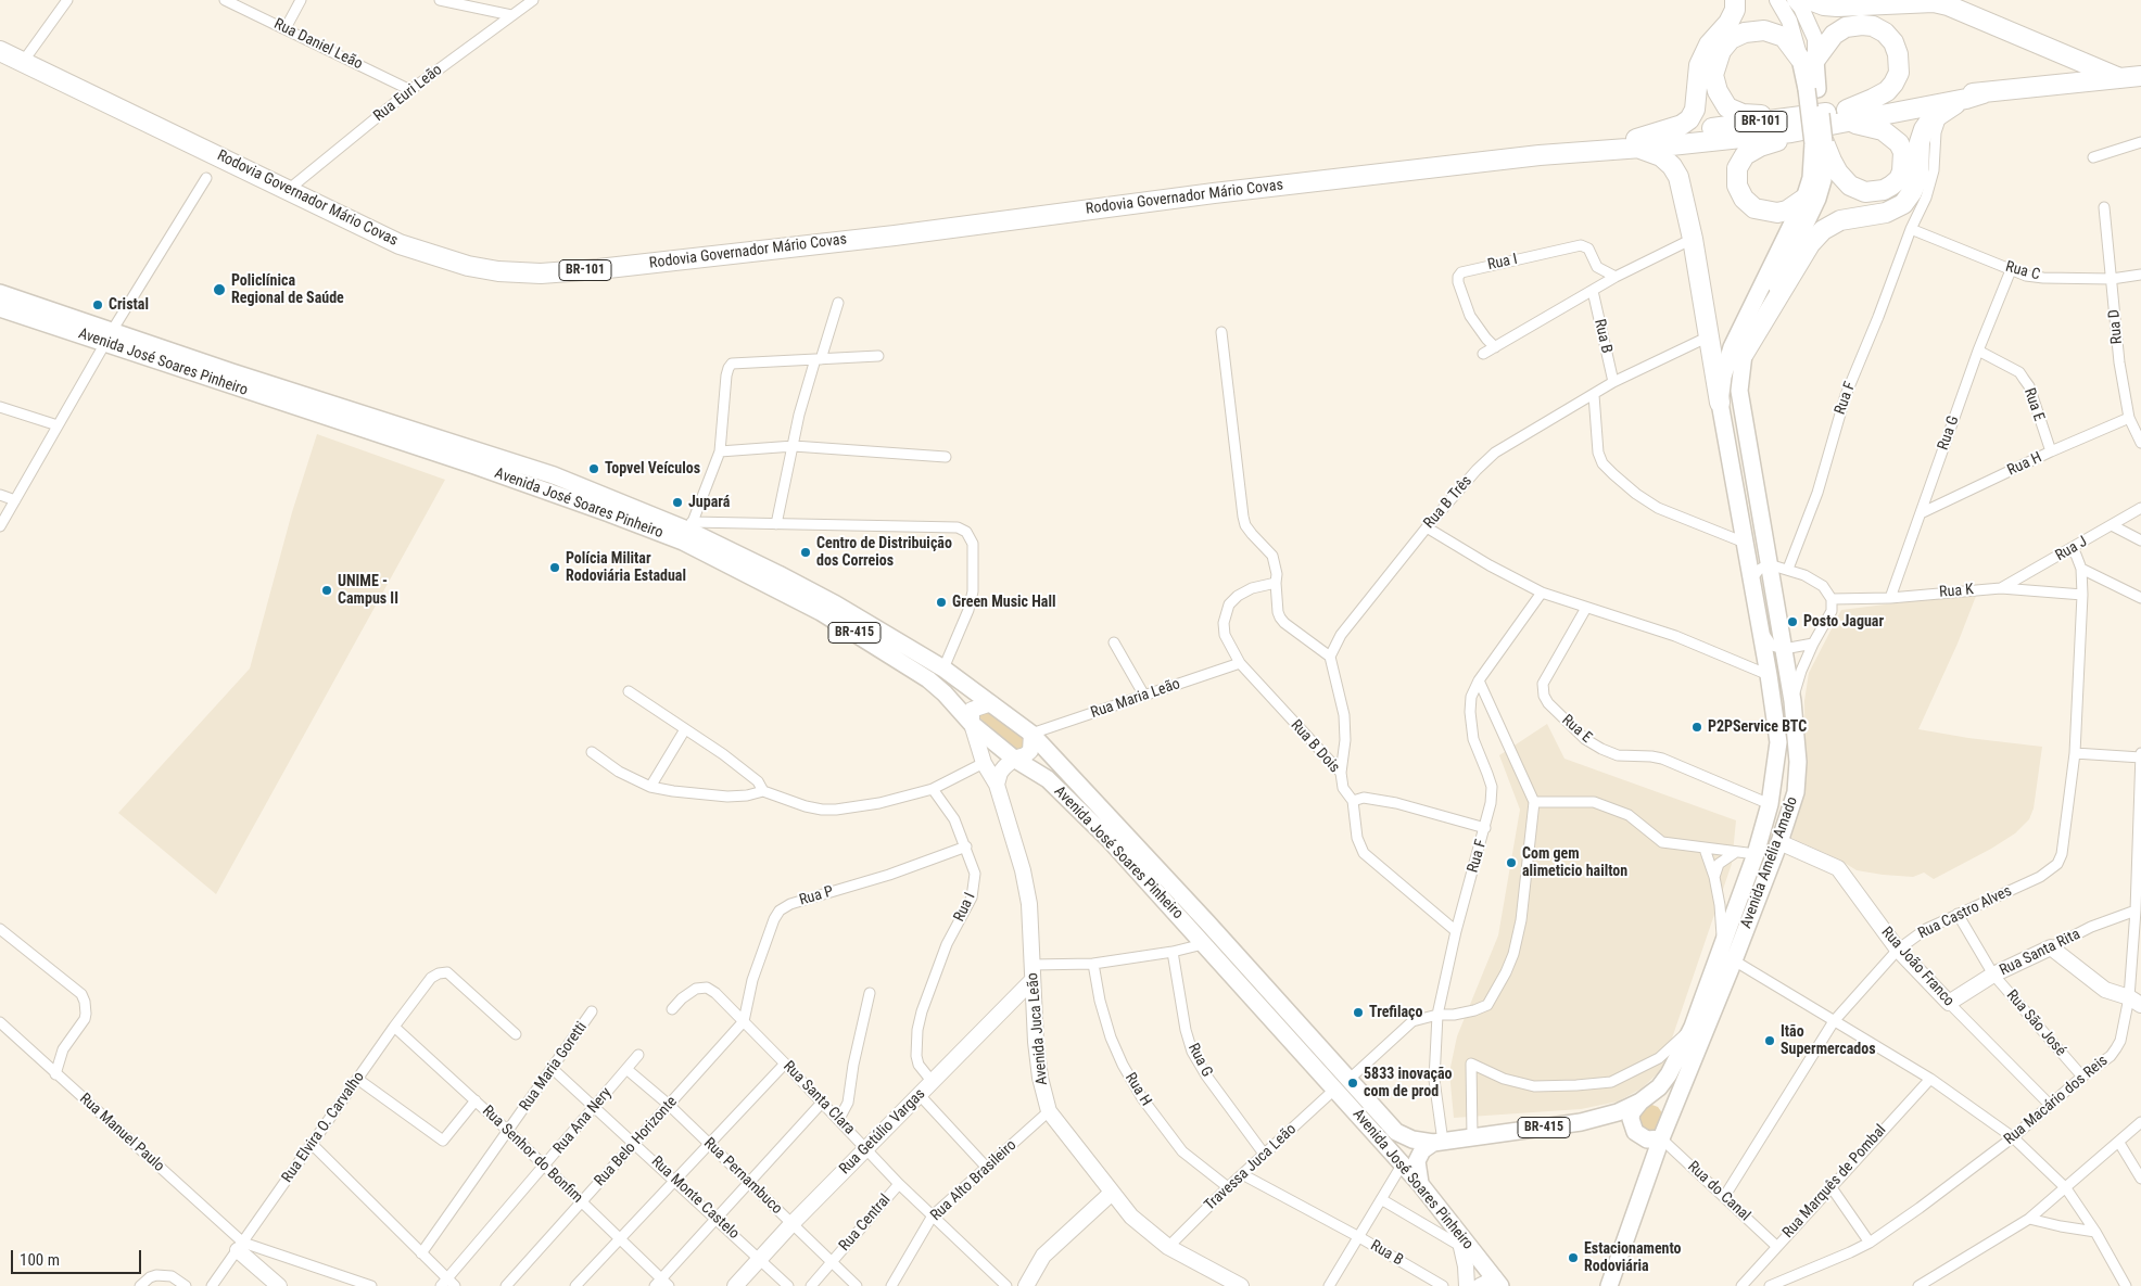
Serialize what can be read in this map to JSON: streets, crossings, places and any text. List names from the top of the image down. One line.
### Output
{"streets":{"highway":["BR-101","Rodovia Governador Mário Covas"],"main road":["Avenida José Soares Pinheiro","BR-415","Avenida Amélia Amado"],"street":["Rua Daniel Leão","Rua Euri Leão","Rua I","Rua C","Rua D","Rua B","Rua F","Rua E","Rua G","Rua H","Rua B Três","Rua J","Rua K","Rua Maria Leão","Rua B Dois","Rua P","Rua Castro Alves","Rua Santa Rita","Rua João Franco","Rua São José","Avenida Juca Leão","Rua Maria Goretti","Rua Santa Clara","Rua Macário dos Reis","Rua Ana Nery","Rua Elvira O. Carvalho","Rua Getúlio Vargas","Rua Manuel Paulo","Rua Belo Horizonte","Rua Senhor do Bonfim","Travessa Juca Leão","Rua Pernambuco","Rua Alto Brasileiro","Rua Marquês de Pombal","Rua do Canal","Rua Monte Castelo","Rua Central"]},"crossings":[["Rua Daniel Leão","Rua Euri Leão"],["Rua Euri Leão","Rodovia Governador Mário Covas"],["Rua I","Rua P"],["Rua I","Rua Getúlio Vargas"],["Rua C","Rua D"],["Rua C","Rua F"],["Rua C","Rua G"],["Rua D","Rua H"],["Rua B","Rua B Três"],["Avenida José Soares Pinheiro","Rua F"],["Avenida José Soares Pinheiro","Rua Maria Leão"],["Avenida José Soares Pinheiro","Avenida Amélia Amado"],["Avenida José Soares Pinheiro","Avenida Juca Leão"],["Avenida José Soares Pinheiro","Travessa Juca Leão"],["Rua F","Rua B Dois"],["Rua F","Avenida Amélia Amado"],["Rua E","Rua G"],["Rua E","Rua H"],["Rua E","Avenida Amélia Amado"],["Rua G","Rua H"],["Rua G","Rua K"],["Rua G","Travessa Juca Leão"],["Rua H","Travessa Juca Leão"],["Rua J","Rua K"],["Rua J","Rua Castro Alves"],["Rua K","Rua Castro Alves"],["Rua Maria Leão","Rua B Dois"],["Avenida Amélia Amado","Rua João Franco"],["Avenida Amélia Amado","Rua do Canal"],["Rua P","Rua Santa Clara"],["Rua P","Rua Belo Horizonte"],["Rua Castro Alves","Rua João Franco"],["Rua Castro Alves","Rua São José"],["Rua Castro Alves","Rua do Canal"],["Rua Santa Rita","Rua João Franco"],["Rua Santa Rita","Rua São José"],["Rua Santa Rita","Rua Macário dos Reis"],["Rua João Franco","Rua Macário dos Reis"],["Rua São José","Rua Macário dos Reis"],["Avenida Juca Leão","Rua Getúlio Vargas"],["Avenida Juca Leão","Travessa Juca Leão"],["Avenida Juca Leão","Rua Alto Brasileiro"],["Rua Maria Goretti","Rua Senhor do Bonfim"],["Rua Maria Goretti","Rua Monte Castelo"],["Rua Santa Clara","Rua Getúlio Vargas"],["Rua Santa Clara","Rua Belo Horizonte"],["Rua Santa Clara","Rua Alto Brasileiro"],["Rua Santa Clara","Rua Central"],["Rua Ana Nery","Rua Senhor do Bonfim"],["Rua Ana Nery","Rua Pernambuco"],["Rua Ana Nery","Rua Monte Castelo"],["Rua Elvira O. Carvalho","Rua Manuel Paulo"],["Rua Elvira O. Carvalho","Rua Senhor do Bonfim"],["Rua Getúlio Vargas","Rua Pernambuco"],["Rua Getúlio Vargas","Rua Monte Castelo"],["Rua Belo Horizonte","Rua Senhor do Bonfim"],["Rua Belo Horizonte","Rua Pernambuco"],["Rua Belo Horizonte","Rua Monte Castelo"],["Rua Pernambuco","Rua Central"],["Rua Marquês de Pombal","Rua do Canal"]],"places":["Policlínica Regional de Saúde","Cristal","Topvel Veículos","Jupará","Centro de Distribuição dos Correios","Polícia Militar Rodoviária Estadual","UNIME - Campus II","Green Music Hall","Posto Jaguar","P2PService BTC","Com gem alimeticio hailton","Trefilaço","Itão Supermercados","5833 inovação com de prod","Estacionamento Rodoviária"],"scale_bar":"100 m"}
